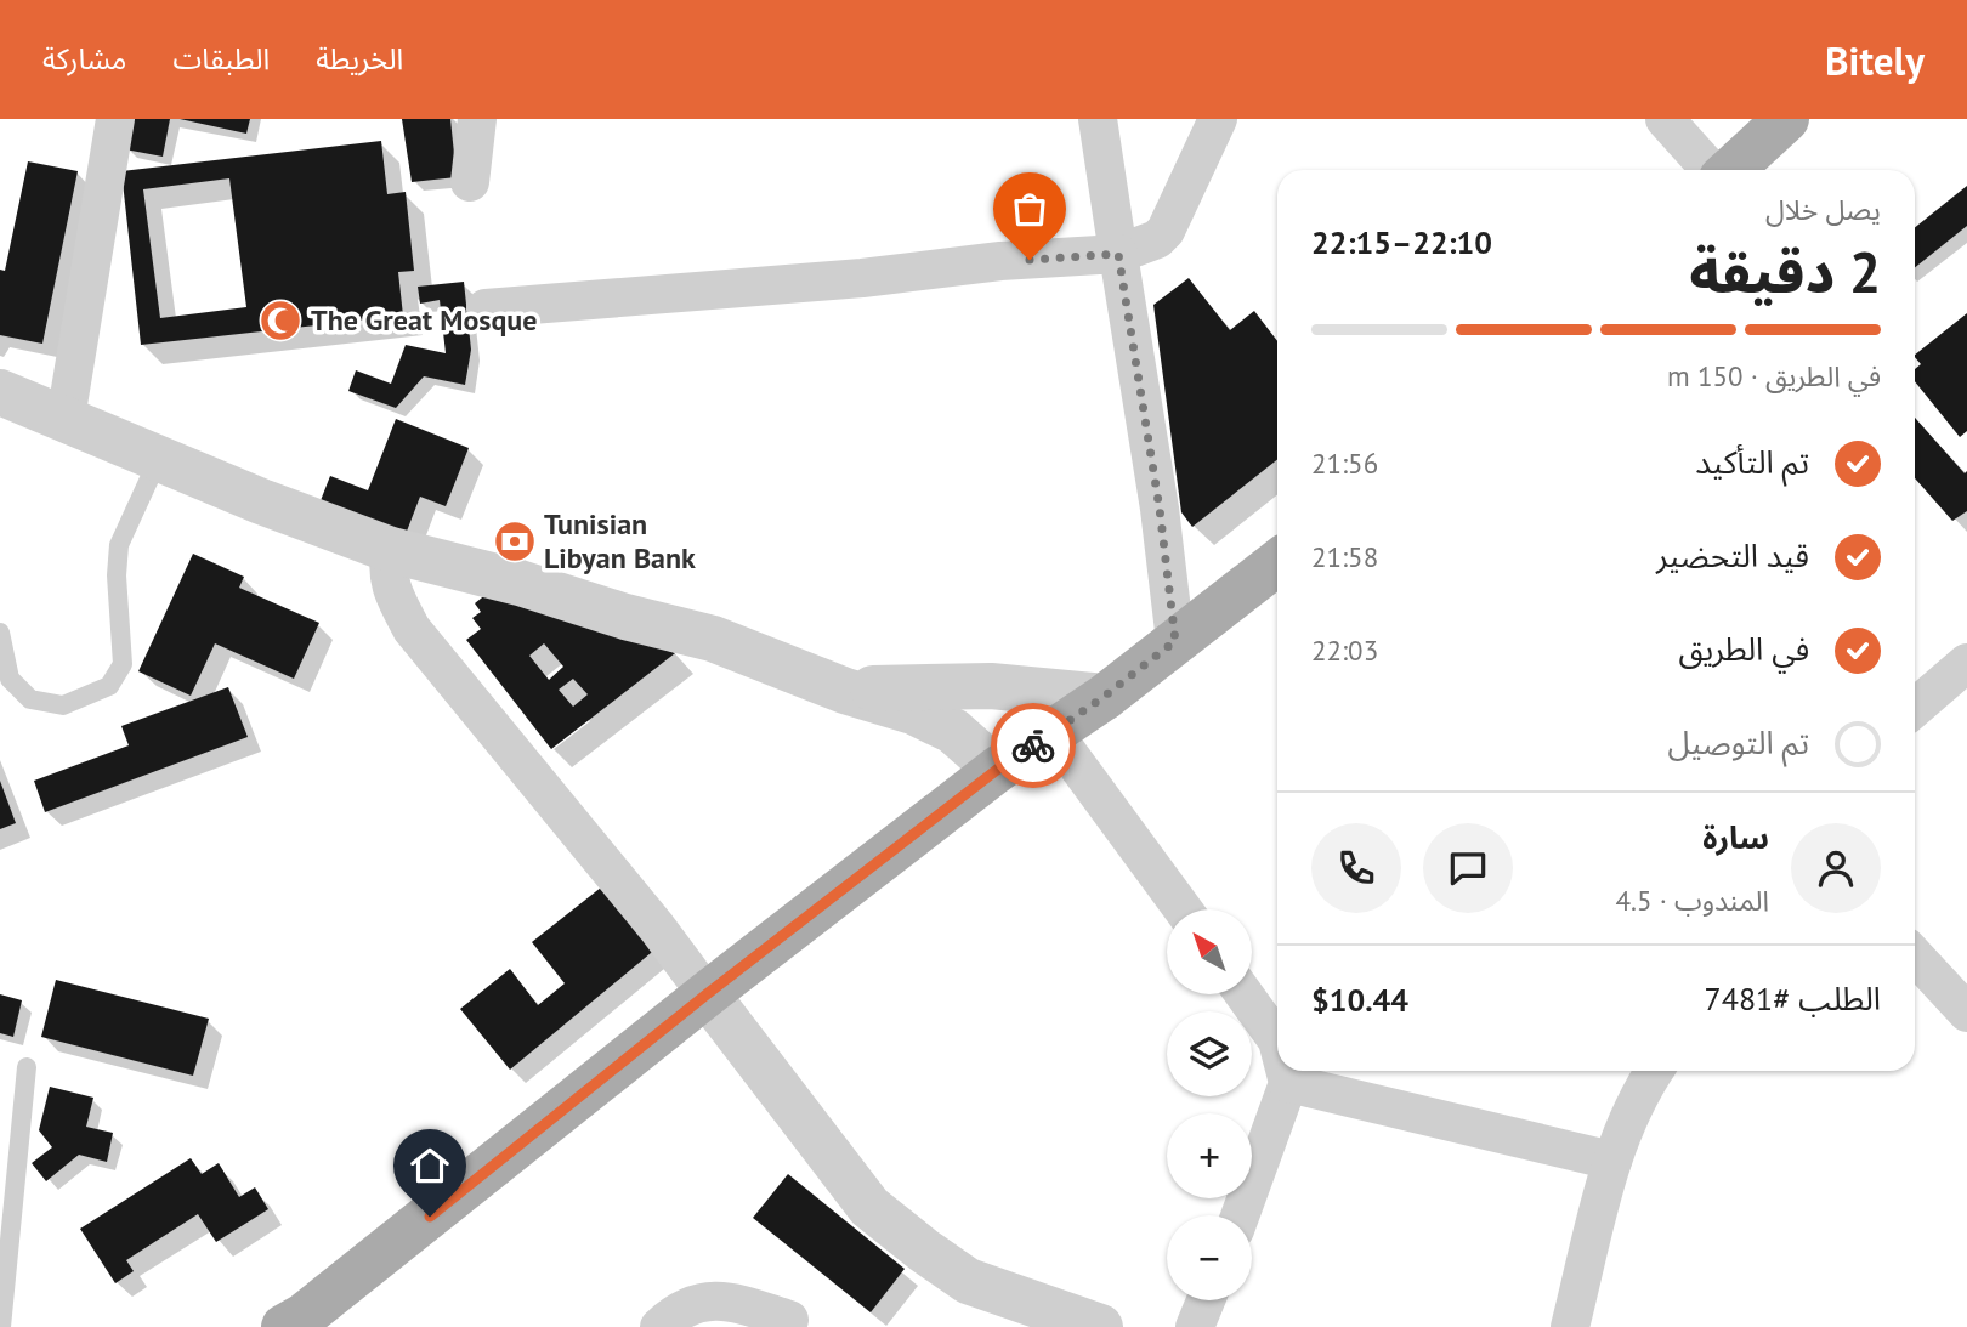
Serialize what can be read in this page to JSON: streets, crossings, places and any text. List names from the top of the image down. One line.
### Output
{"places":{"mosque":["The Great Mosque"],"bank":["Tunisian Libyan Bank"]},"north":"top left","page":{"header":"Bitely","nav":["الخريطة","الطبقات","مشاركة"],"heading":["2 دقيقة","يصل خلال","22:10–22:15"],"panel":["سارة","المندوب · 4.5","الطلب #7481","$10.44"],"bar":"في الطريق · 150 m","list":[["تم التأكيد","21:56"],["قيد التحضير","21:58"],["في الطريق","22:03"],"تم التوصيل"],"map_buttons":["+","−"]}}
